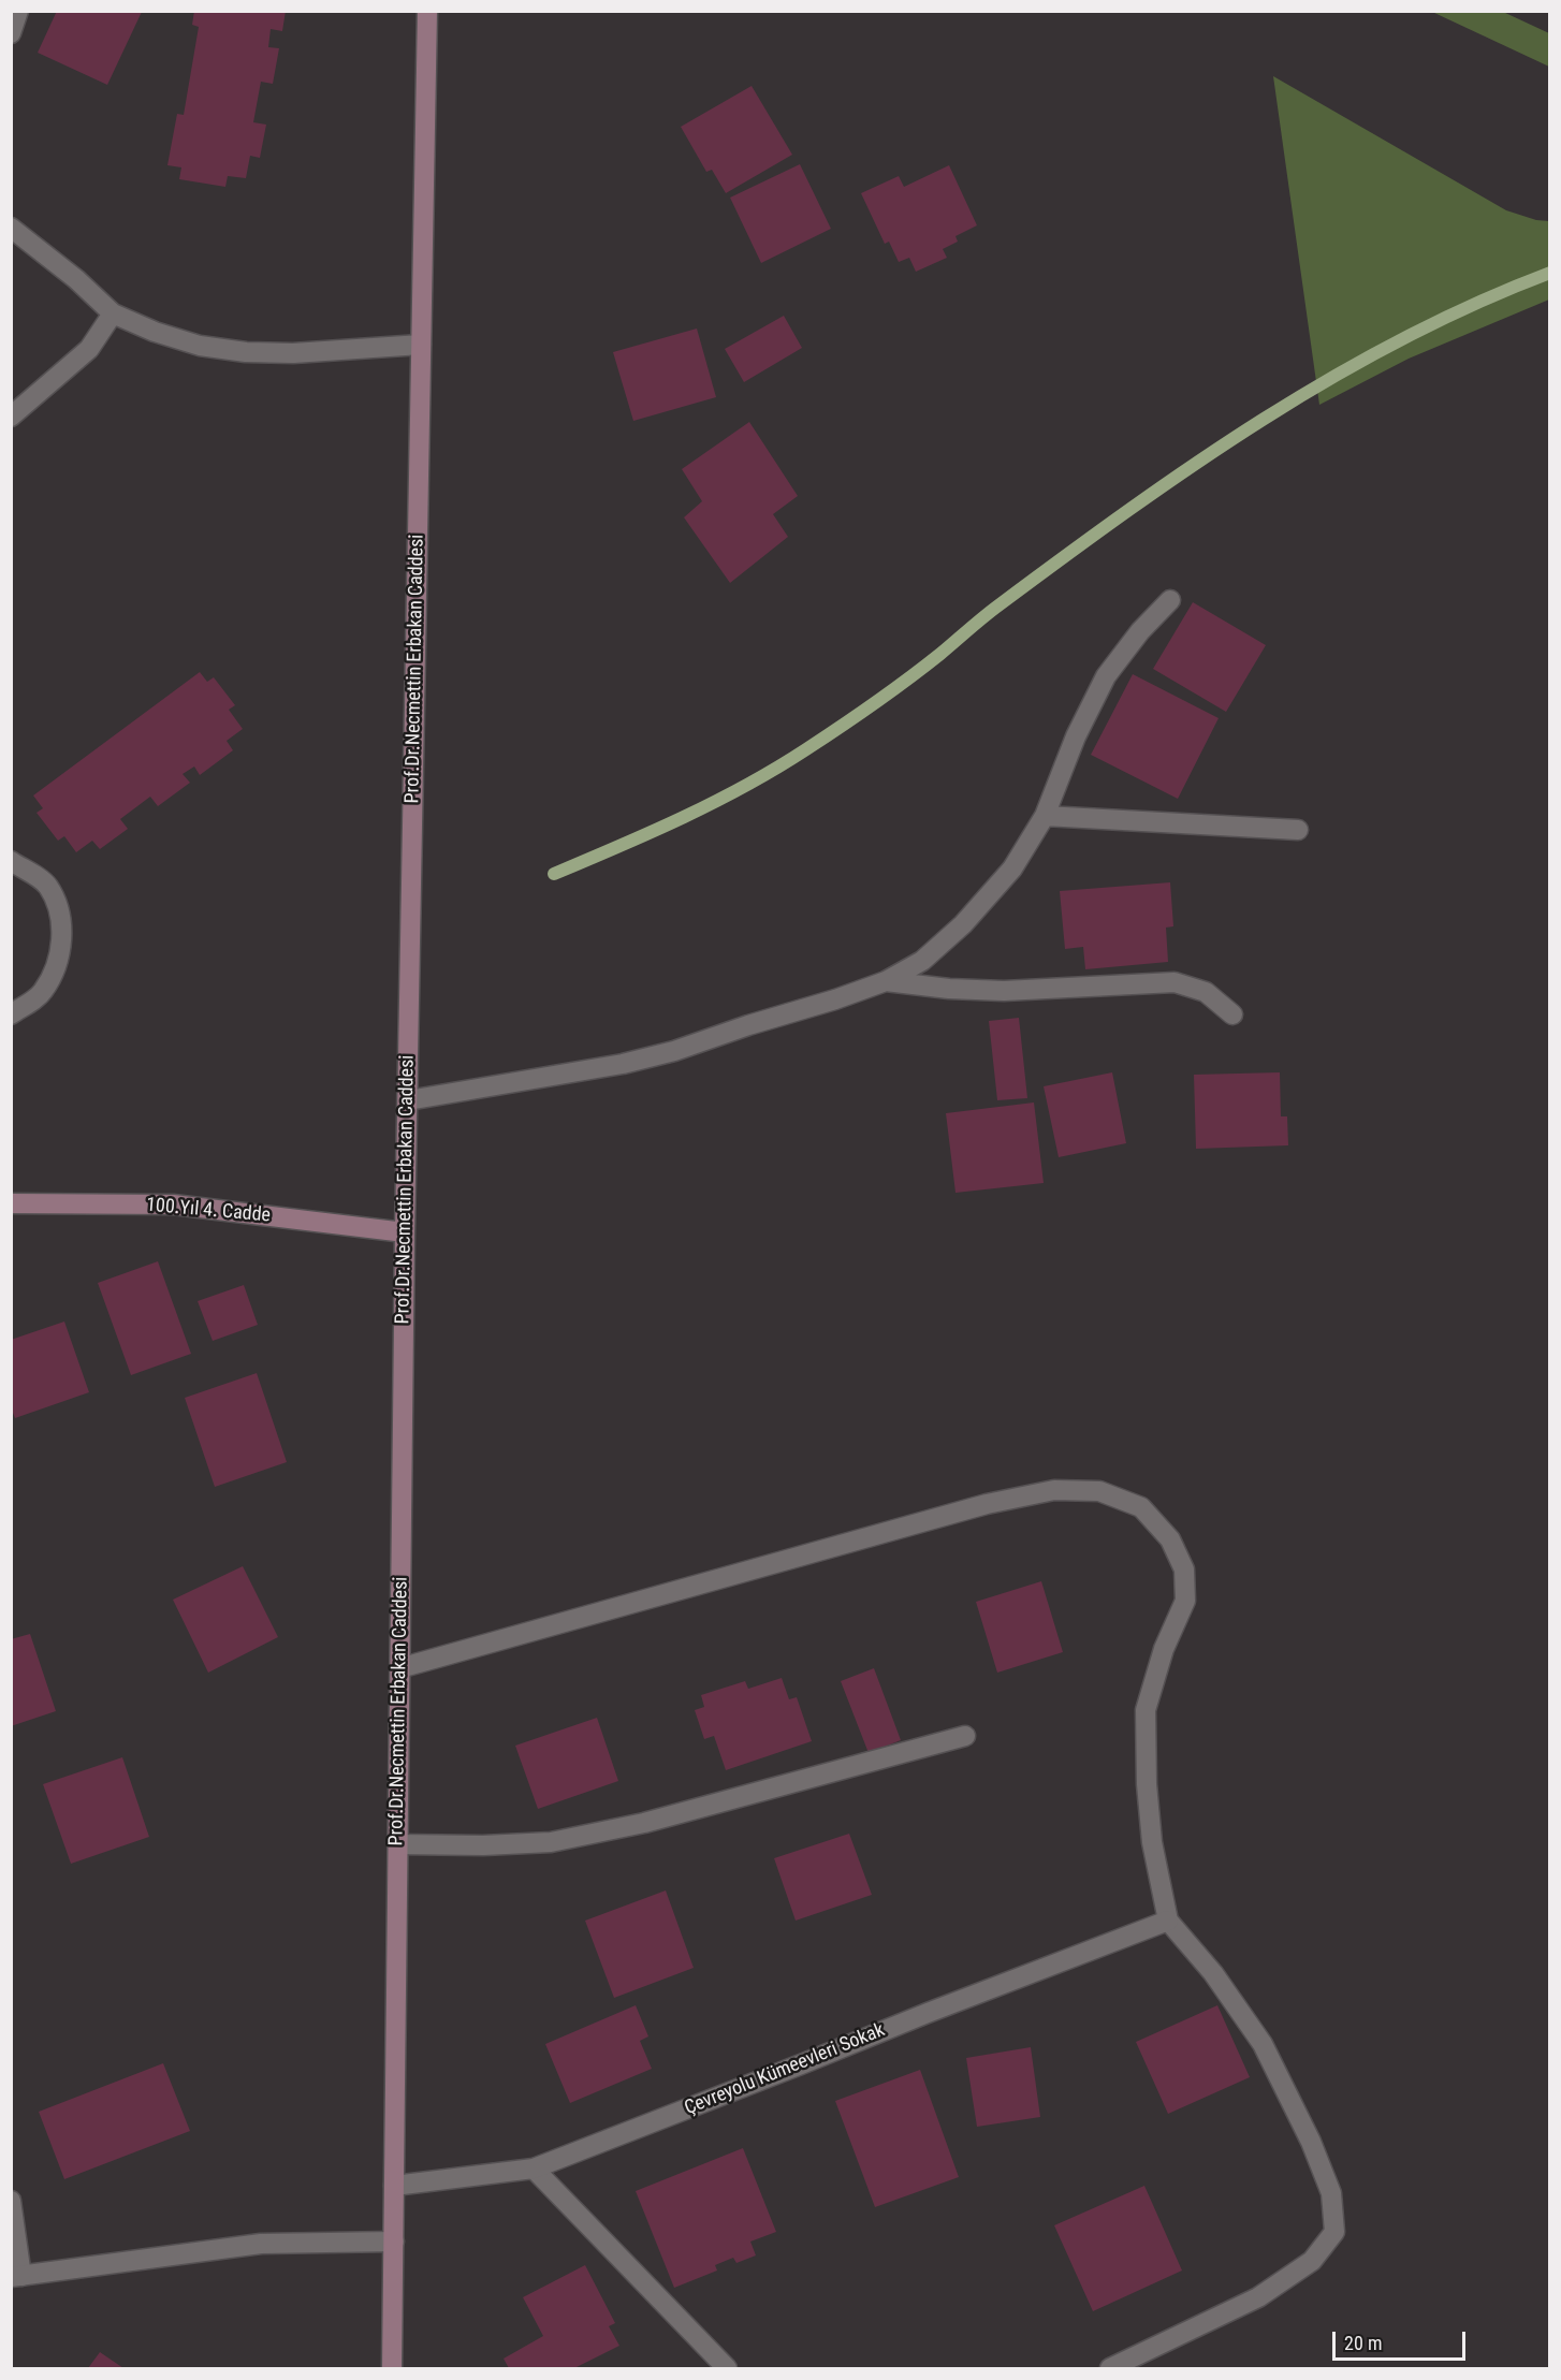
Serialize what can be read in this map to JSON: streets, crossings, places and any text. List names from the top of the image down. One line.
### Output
{"streets":{"main road":["Prof.Dr.Necmettin Erbakan Caddesi","100.Yıl 4. Cadde"],"street":["Çevreyolu Kümeevleri Sokak"]},"crossings":[["Prof.Dr.Necmettin Erbakan Caddesi","100.Yıl 4. Cadde"],["Prof.Dr.Necmettin Erbakan Caddesi","Çevreyolu Kümeevleri Sokak"]],"scale_bar":"20 m"}
